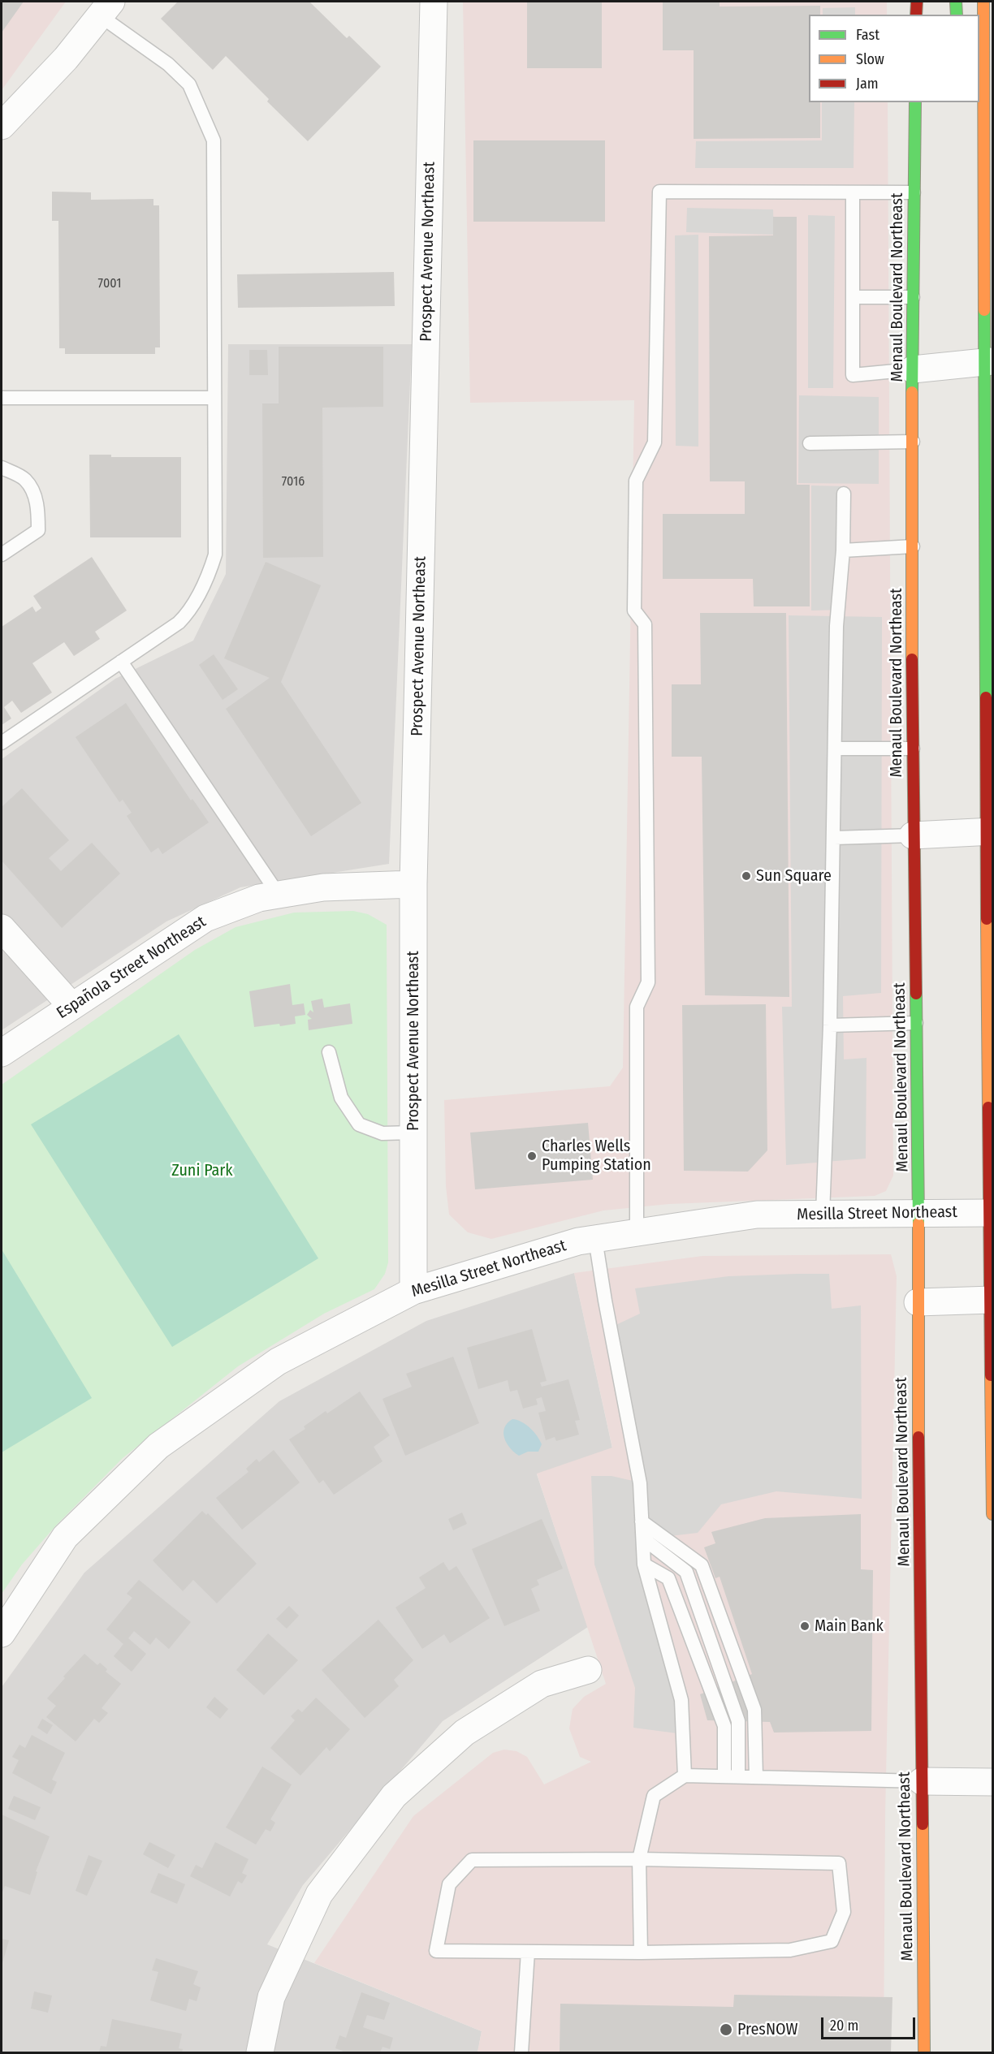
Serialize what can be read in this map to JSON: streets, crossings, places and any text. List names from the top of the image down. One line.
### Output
{"streets":{"main road":["Menaul Boulevard Northeast"],"street":["Prospect Avenue Northeast","Española Street Northeast","Mesilla Street Northeast"]},"crossings":[["Prospect Avenue Northeast","Española Street Northeast"],["Prospect Avenue Northeast","Mesilla Street Northeast"],["Menaul Boulevard Northeast","Mesilla Street Northeast"]],"parks":["Zuni Park"],"places":["Sun Square","Charles Wells Pumping Station","Main Bank","PresNOW"],"house_numbers":["7001","7016"],"legend":["Fast","Slow","Jam"],"scale_bar":"20 m"}
